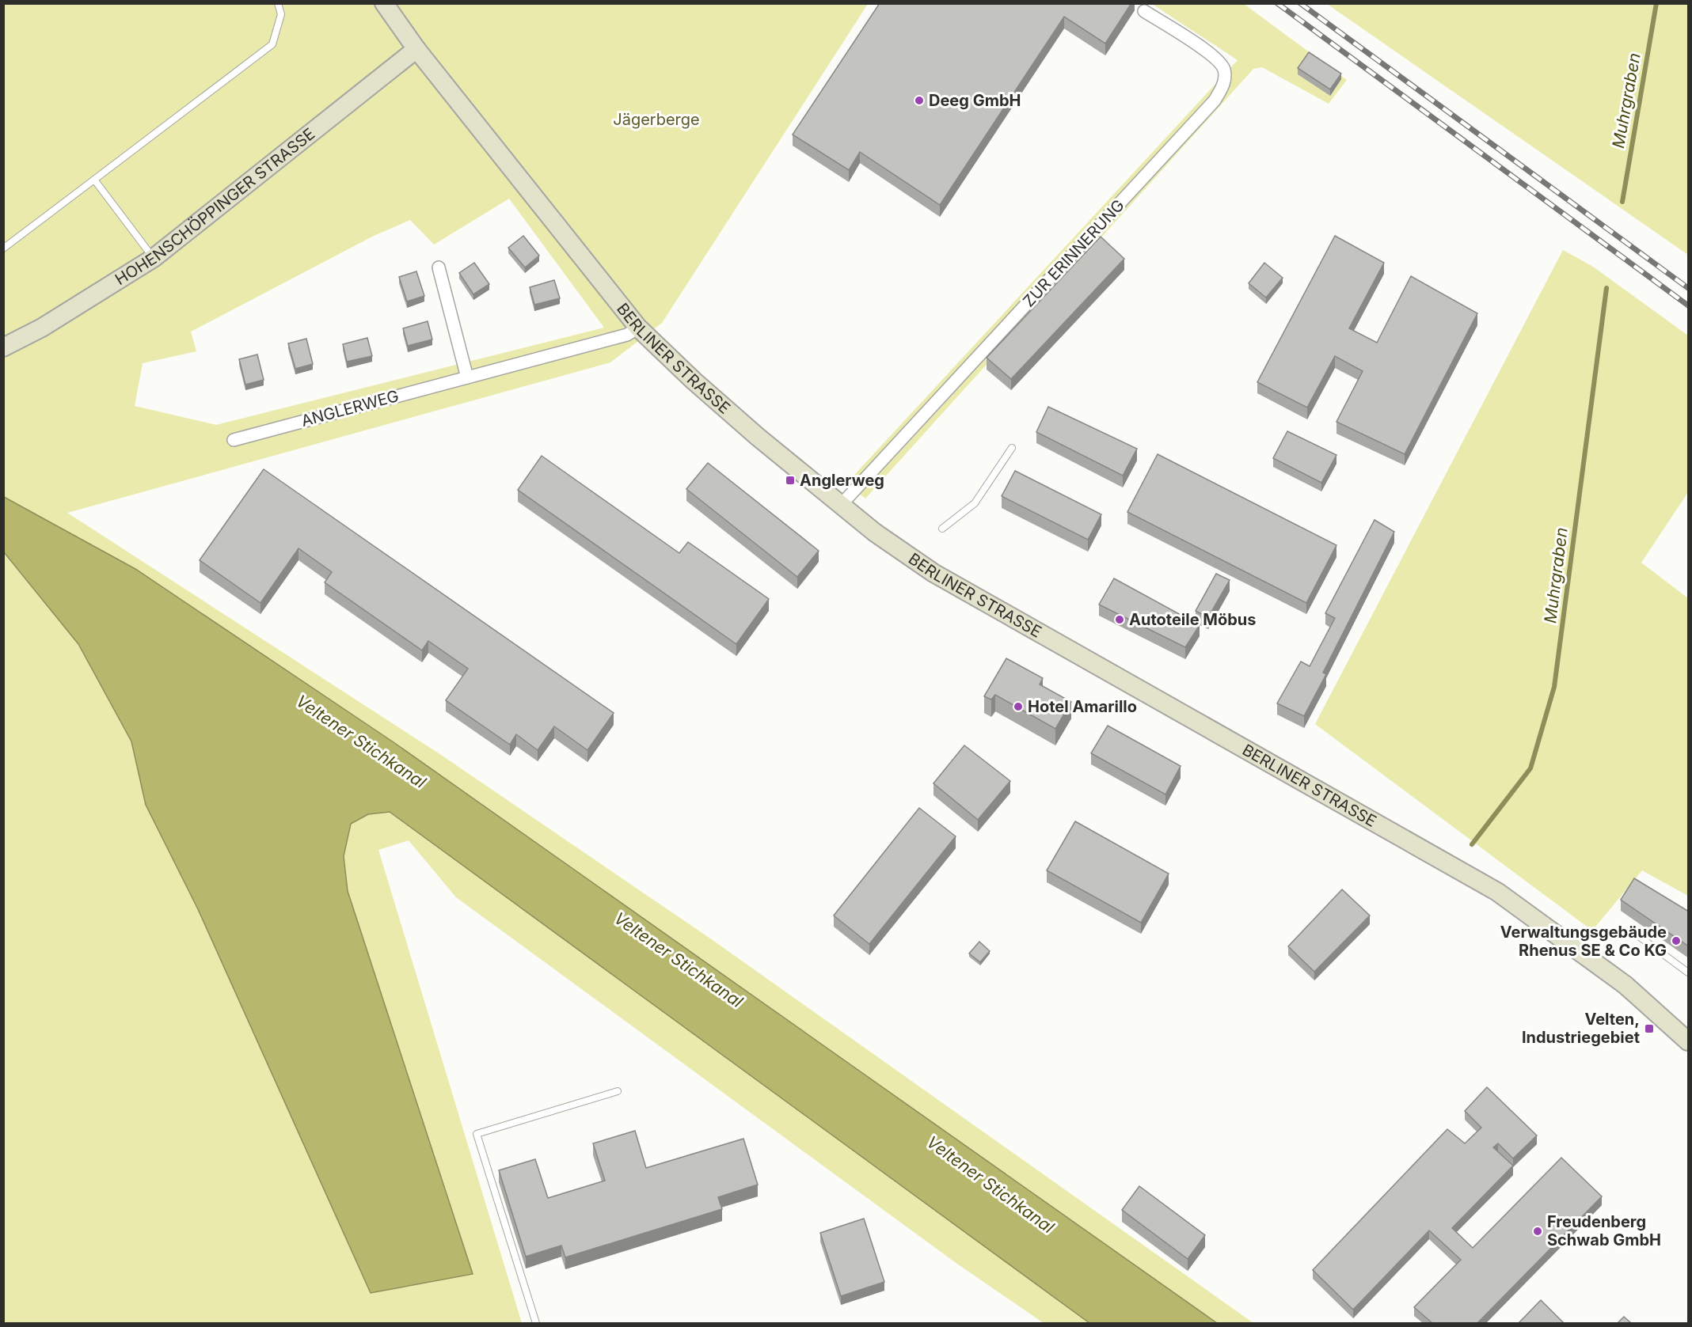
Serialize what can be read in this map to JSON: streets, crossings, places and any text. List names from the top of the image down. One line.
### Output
{"streets":{"main road":["HOHENSCHÖPPINGER STRASSE","BERLINER STRASSE"],"street":["ZUR ERINNERUNG","ANGLERWEG"]},"crossings":[["HOHENSCHÖPPINGER STRASSE","BERLINER STRASSE"],["ZUR ERINNERUNG","BERLINER STRASSE"],["BERLINER STRASSE","ANGLERWEG"]],"water":["Muhrgraben","Veltener Stichkanal"],"parks":["Jägerberge"],"places":{"other":["Deeg GmbH","Autoteile Möbus","Hotel Amarillo","Verwaltungsgebäude Rhenus SE & Co KG","Freudenberg Schwab GmbH"],"transit":["Anglerweg","Velten, Industriegebiet"]}}
